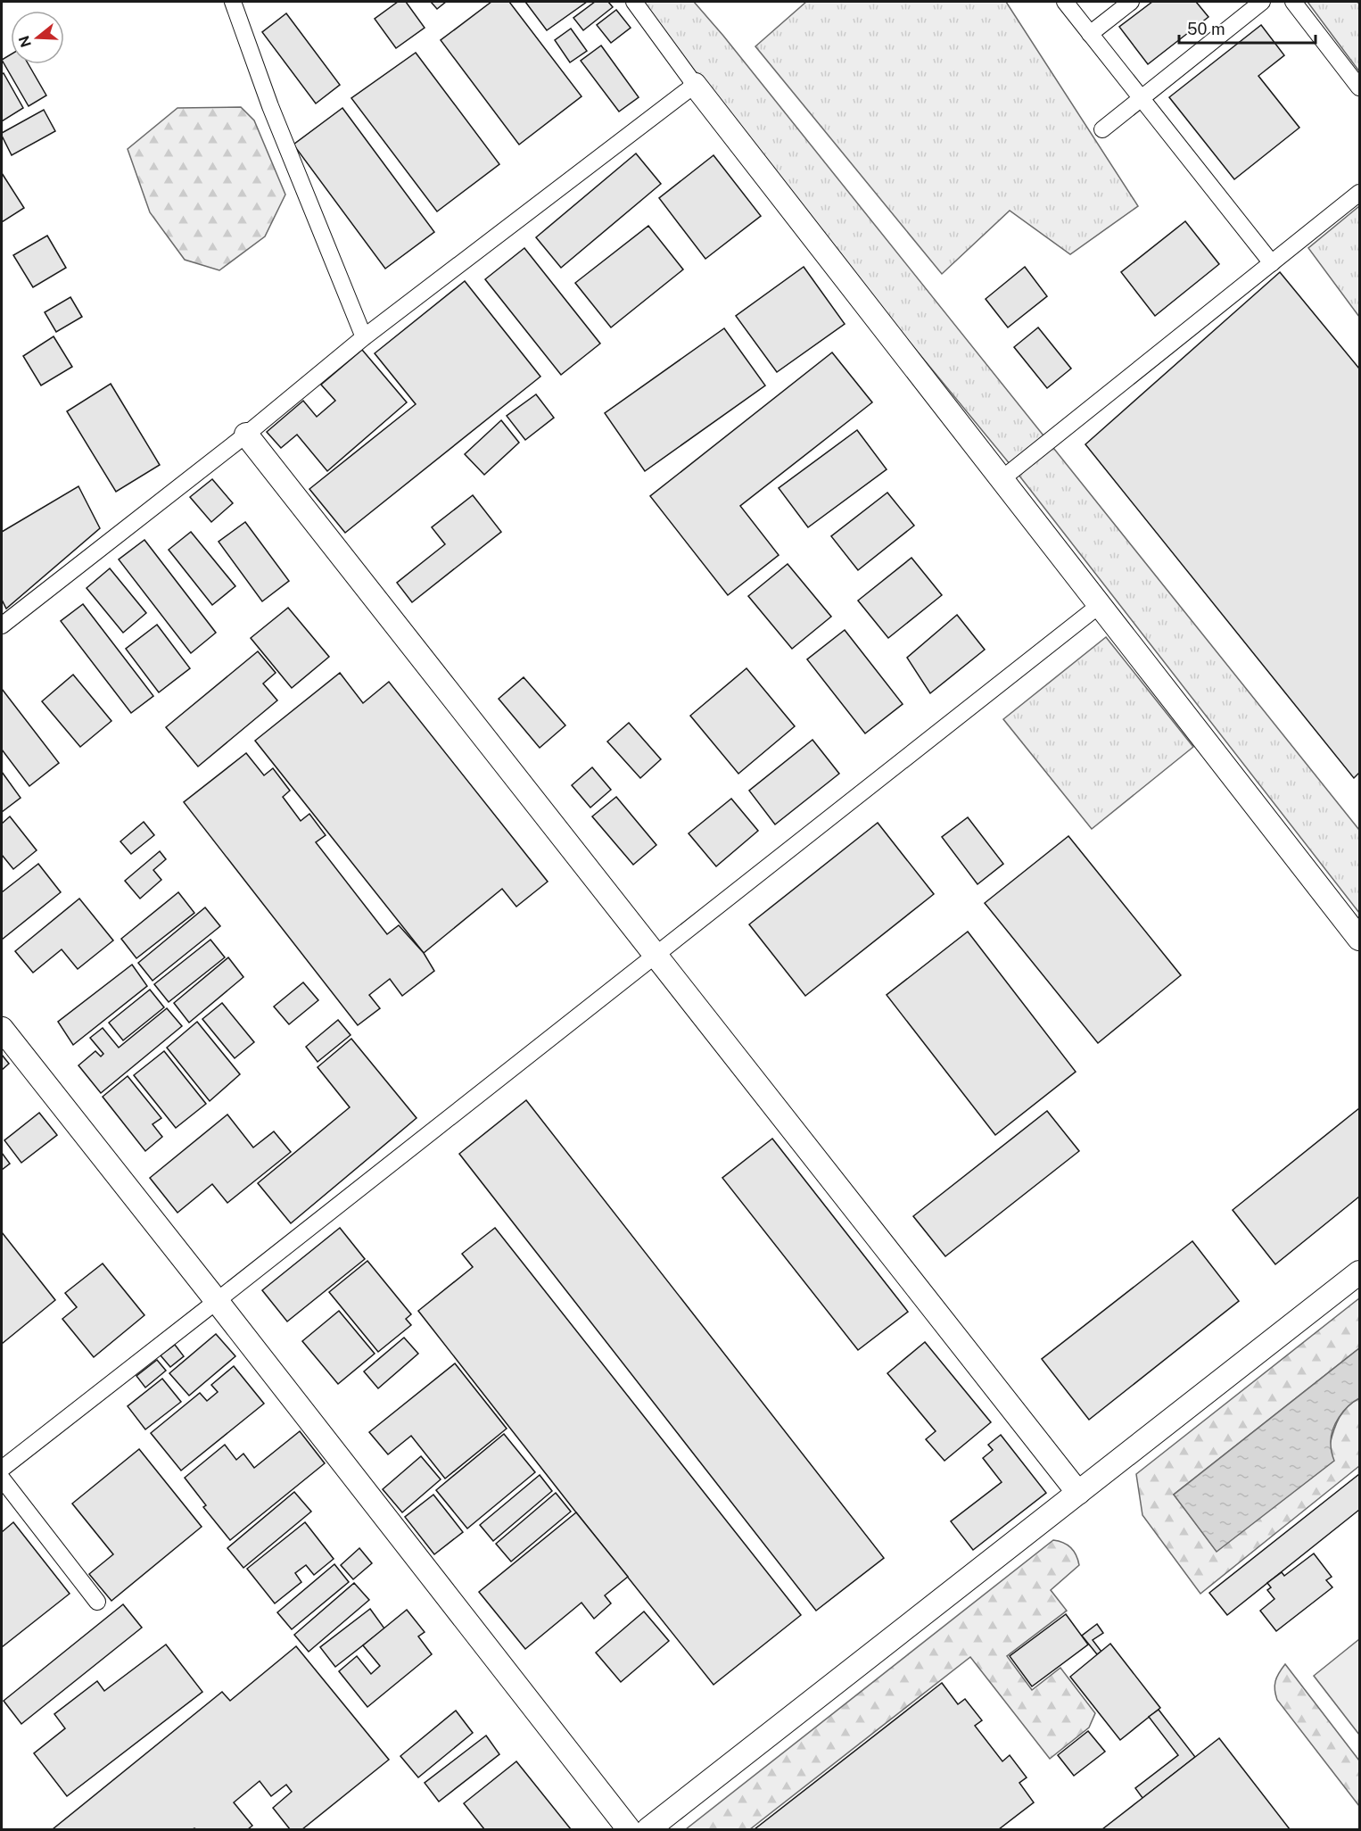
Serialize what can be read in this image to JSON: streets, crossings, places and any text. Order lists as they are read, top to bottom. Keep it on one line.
{"scale_bar":"50 m","north":"left"}
